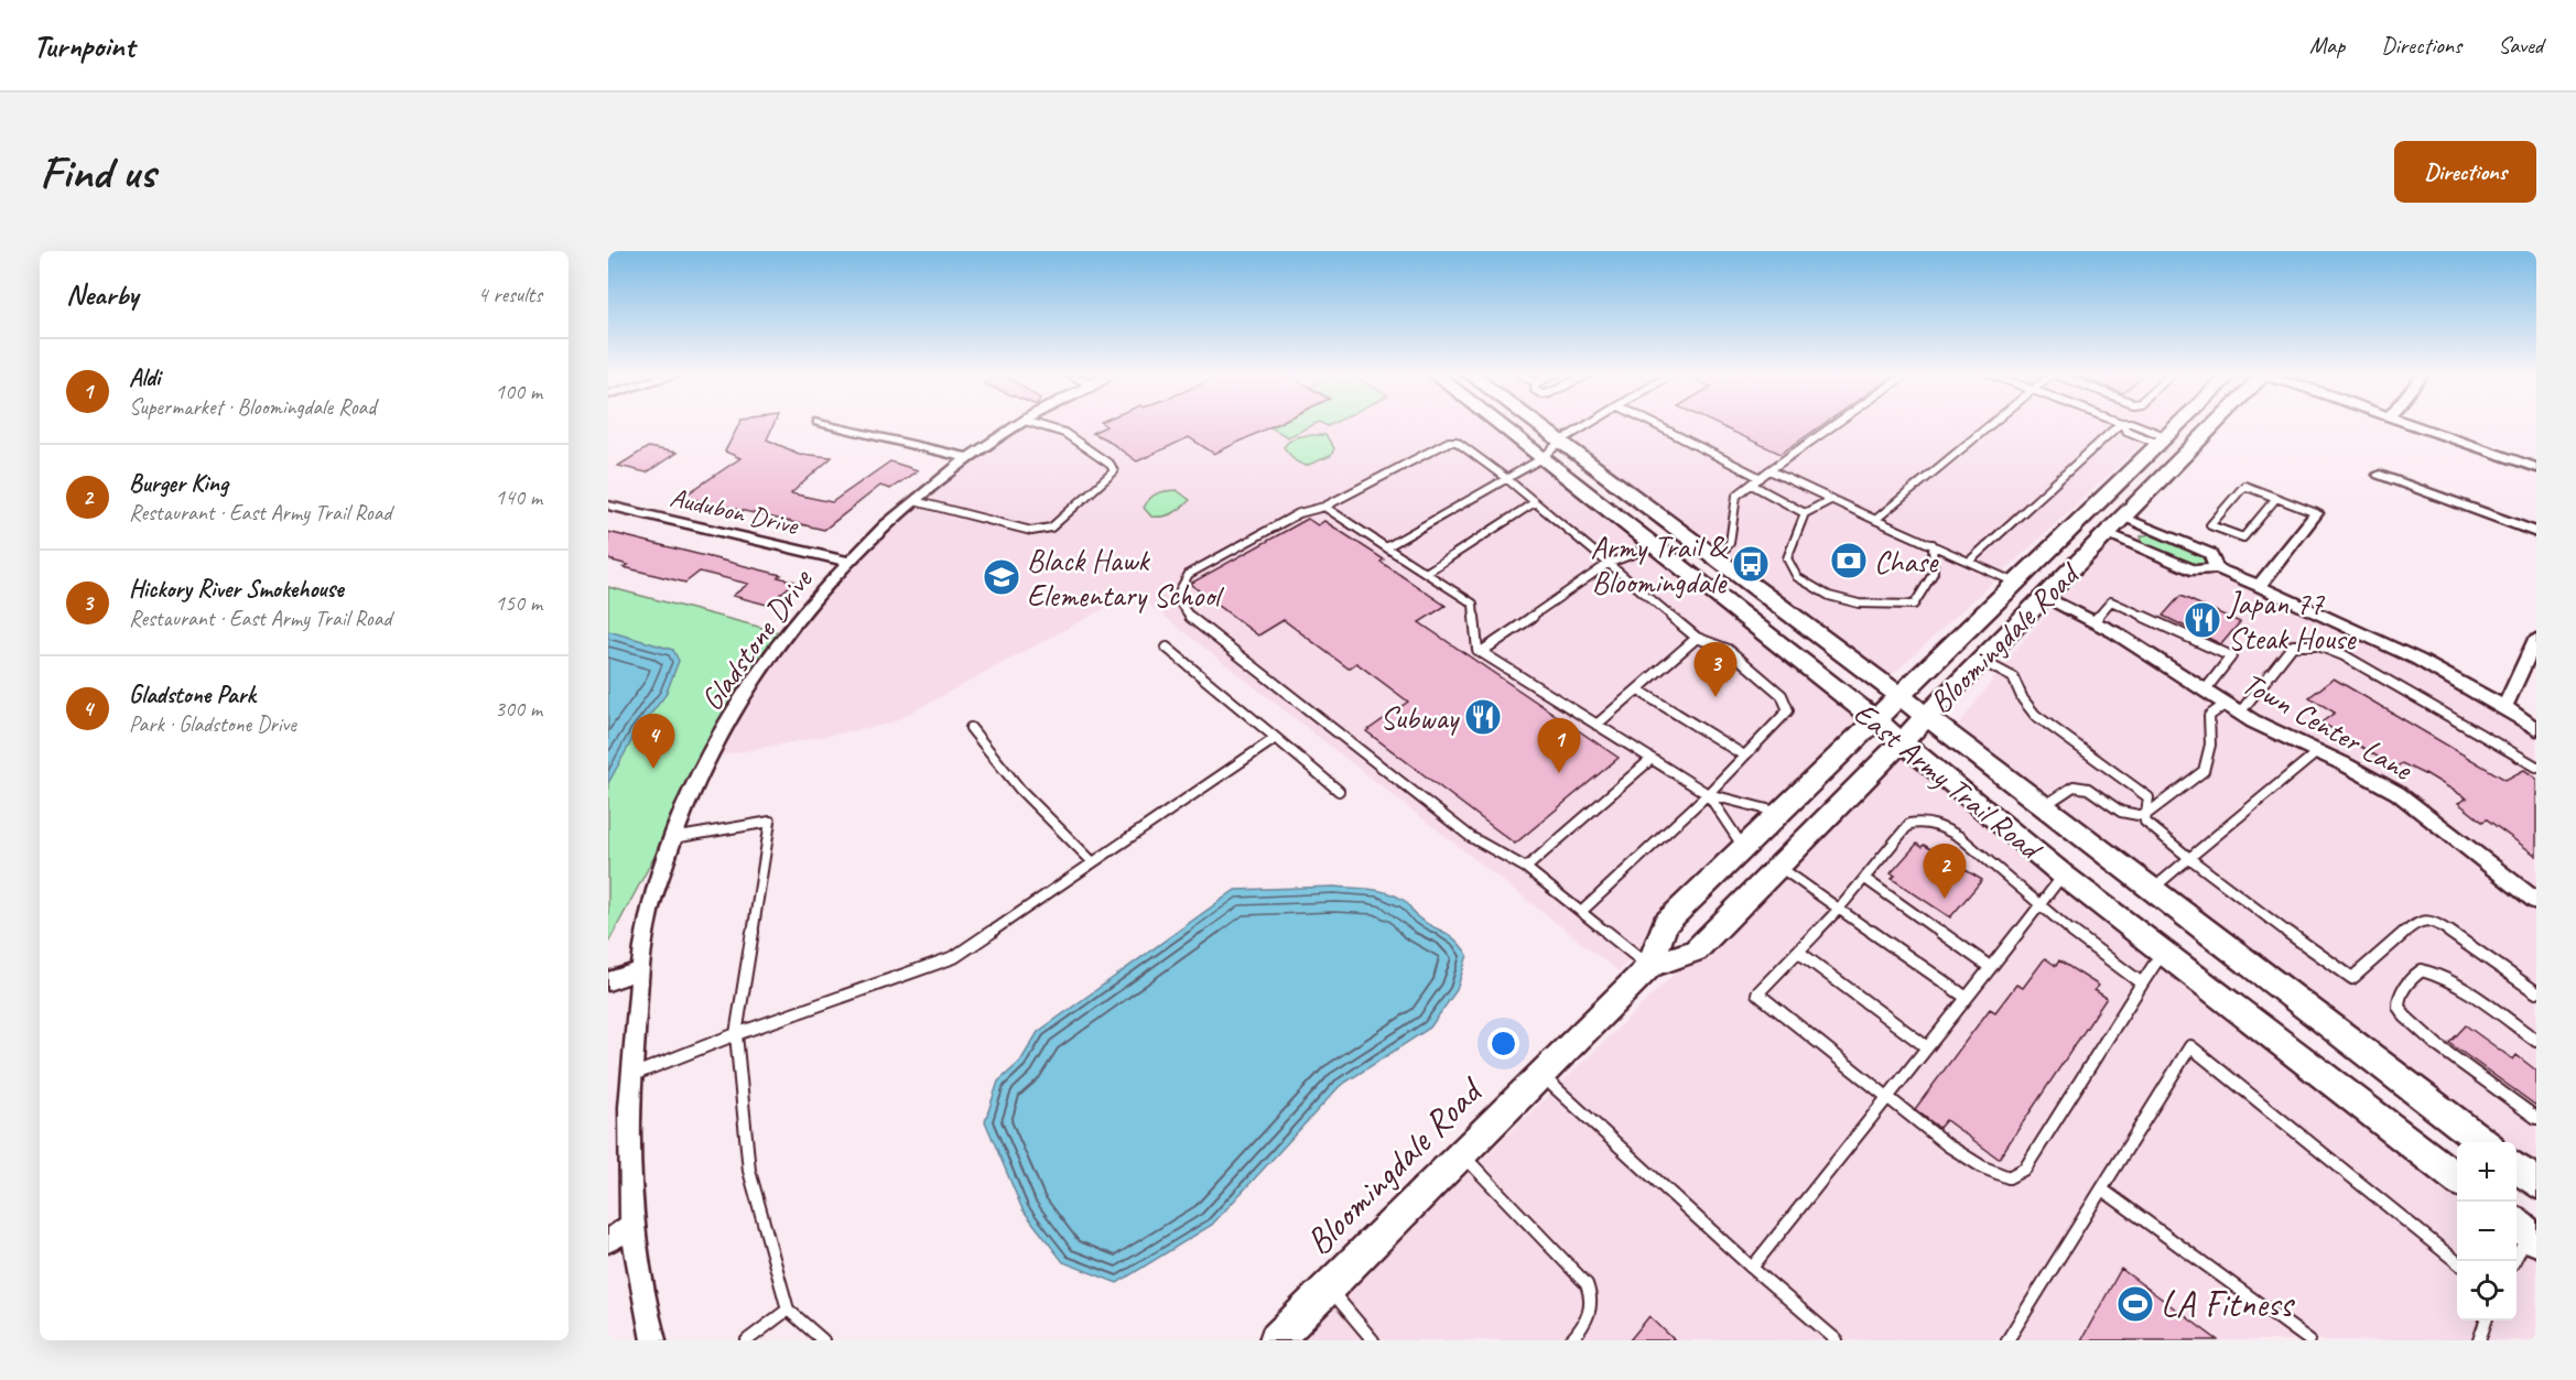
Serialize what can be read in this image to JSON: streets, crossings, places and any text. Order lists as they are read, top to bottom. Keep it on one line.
{"streets":{"main road":["Bloomingdale Road","East Army Trail Road"],"street":["Audubon Drive","Gladstone Drive","Town Center Lane"]},"crossings":[["Audubon Drive","Gladstone Drive"],["Bloomingdale Road","Town Center Lane"],["Bloomingdale Road","East Army Trail Road"]],"places":{"bank":["Chase"],"bus stop":["Army Trail & Bloomingdale"],"school or university":["Black Hawk Elementary School"],"restaurant":["Japan 77 Steak House","Subway"],"sports":["LA Fitness"]},"page":{"header":"Turnpoint","nav":["Map","Directions","Saved"],"buttons":"Directions","title":"Find us","heading":["Nearby","4 results"],"list":[{"mark":"1","name":"Aldi","note":"Supermarket · Bloomingdale Road","value":"100 m"},{"mark":"2","name":"Burger King","note":"Restaurant · East Army Trail Road","value":"140 m"},{"mark":"3","name":"Hickory River Smokehouse","note":"Restaurant · East Army Trail Road","value":"150 m"},{"mark":"4","name":"Gladstone Park","note":"Park · Gladstone Drive","value":"300 m"}],"pins":["3","4","1","2"],"map_buttons":["+","−"]}}
